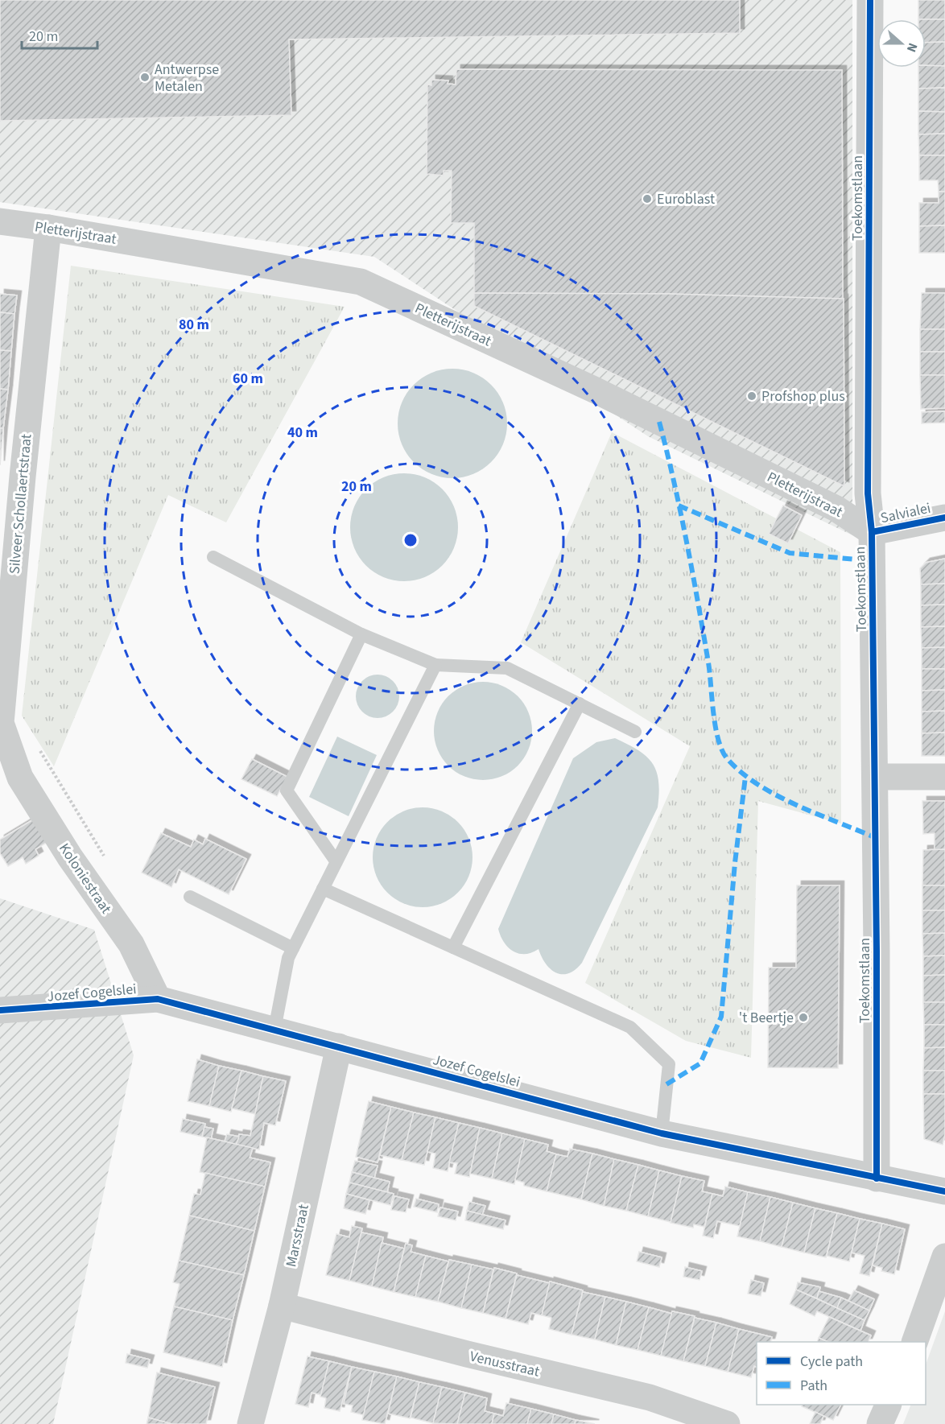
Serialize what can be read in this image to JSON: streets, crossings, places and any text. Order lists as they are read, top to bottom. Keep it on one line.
{"streets":{"street":["Toekomstlaan","Pletterijstraat","Silveer Schollaertstraat","Salvialei","Koloniestraat","Jozef Cogelslei","Marsstraat","Venusstraat"]},"crossings":[["Toekomstlaan","Pletterijstraat"],["Toekomstlaan","Salvialei"],["Toekomstlaan","Jozef Cogelslei"],["Pletterijstraat","Silveer Schollaertstraat"],["Pletterijstraat","Salvialei"],["Silveer Schollaertstraat","Koloniestraat"],["Koloniestraat","Jozef Cogelslei"],["Jozef Cogelslei","Marsstraat"],["Marsstraat","Venusstraat"]],"places":["Antwerpse Metalen","Euroblast","Profshop plus","'t Beertje"],"legend":["Cycle path","Path"],"scale_bar":"20 m","north":"right","rings":["80 m","60 m","40 m","20 m"]}
